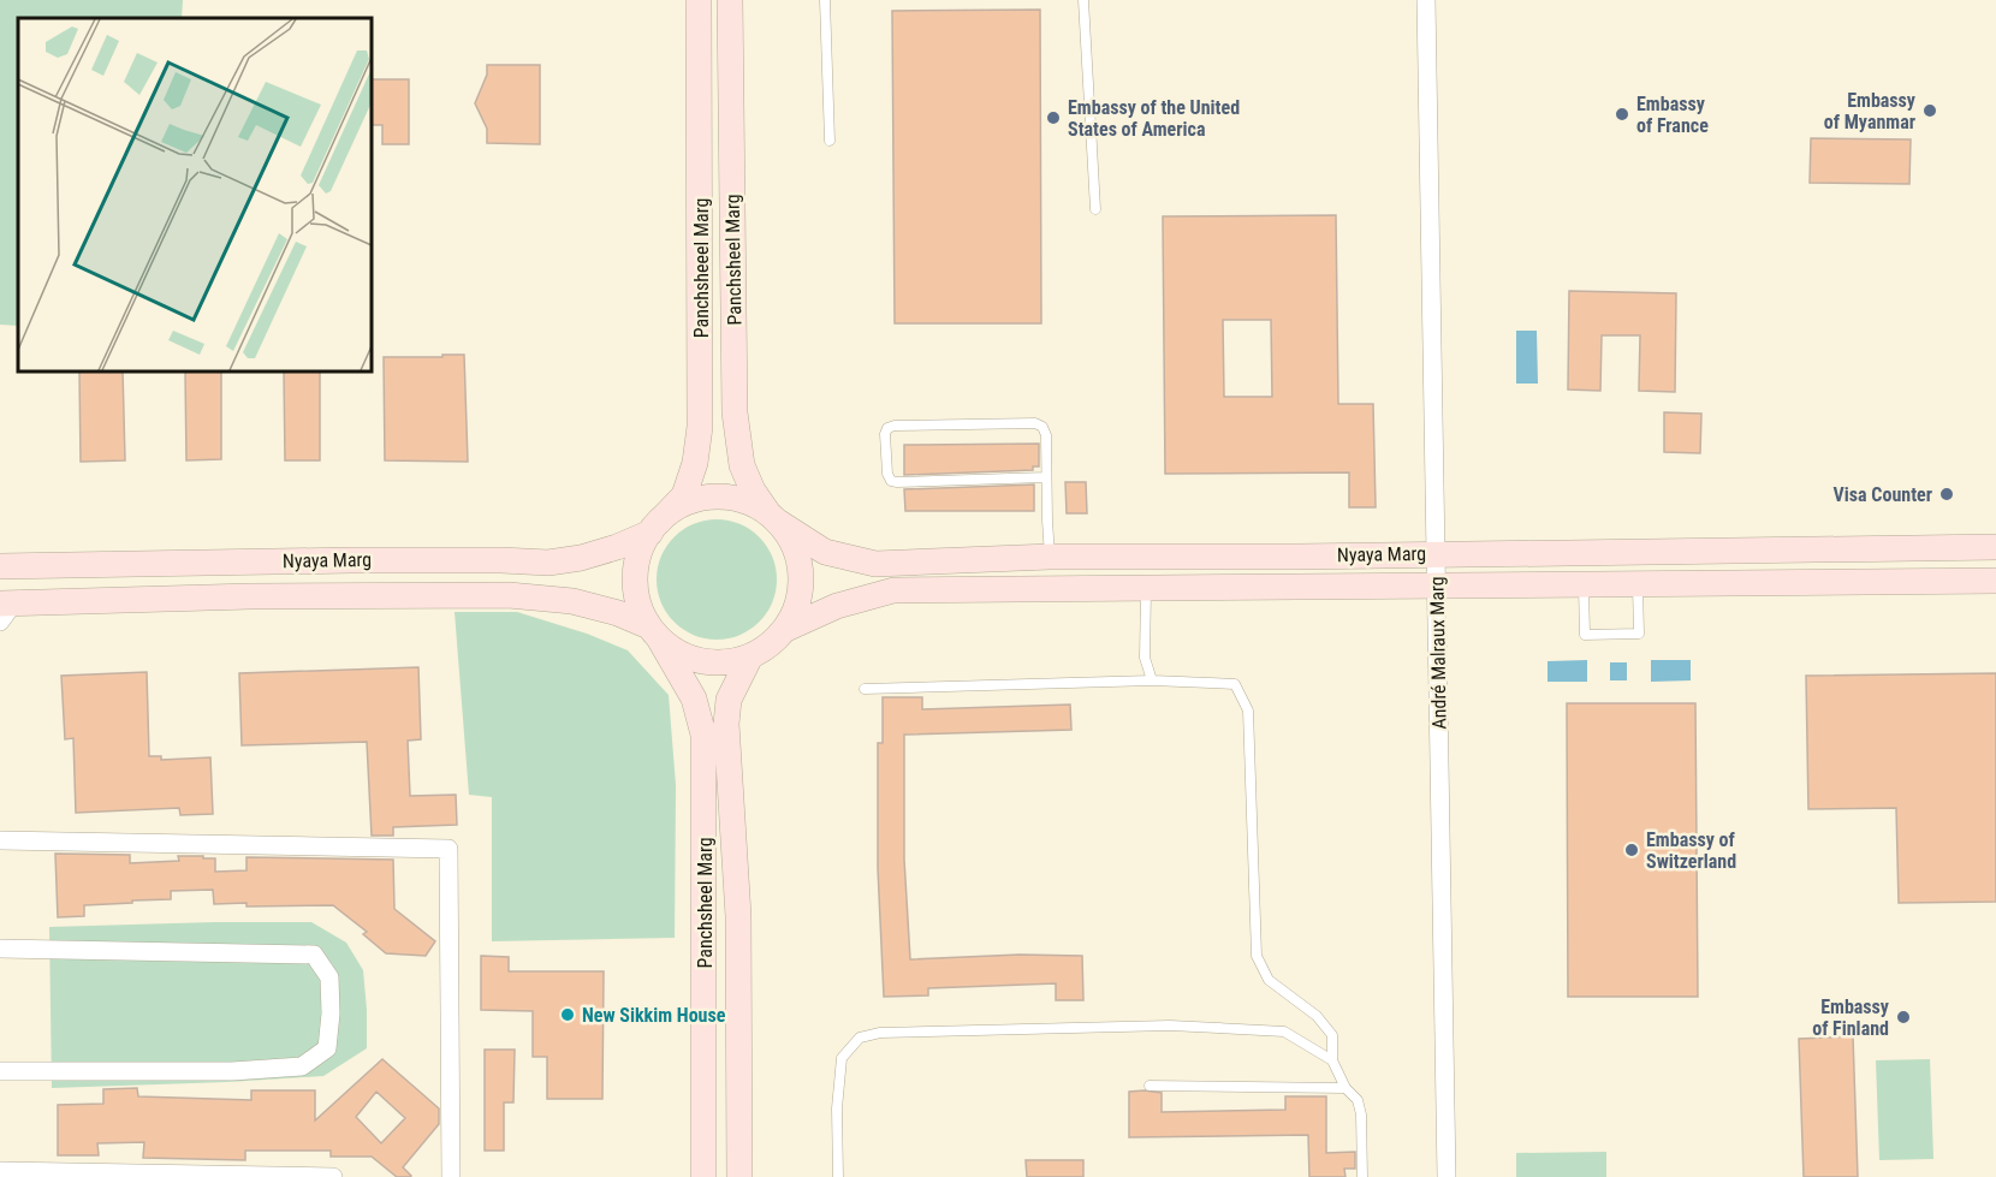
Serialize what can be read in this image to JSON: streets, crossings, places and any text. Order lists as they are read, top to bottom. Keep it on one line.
{"streets":{"street":["Panchsheel Marg","Panchsheeel Marg","Nyaya Marg","André Malraux Marg"]},"crossings":[["Panchsheel Marg","Panchsheeel Marg"],["Panchsheel Marg","Nyaya Marg"],["Panchsheeel Marg","Nyaya Marg"],["Nyaya Marg","André Malraux Marg"]],"places":["Embassy of Myanmar","Embassy of France","Embassy of the United States of America","Visa Counter","Embassy of Switzerland","New Sikkim House","Embassy of Finland"]}
